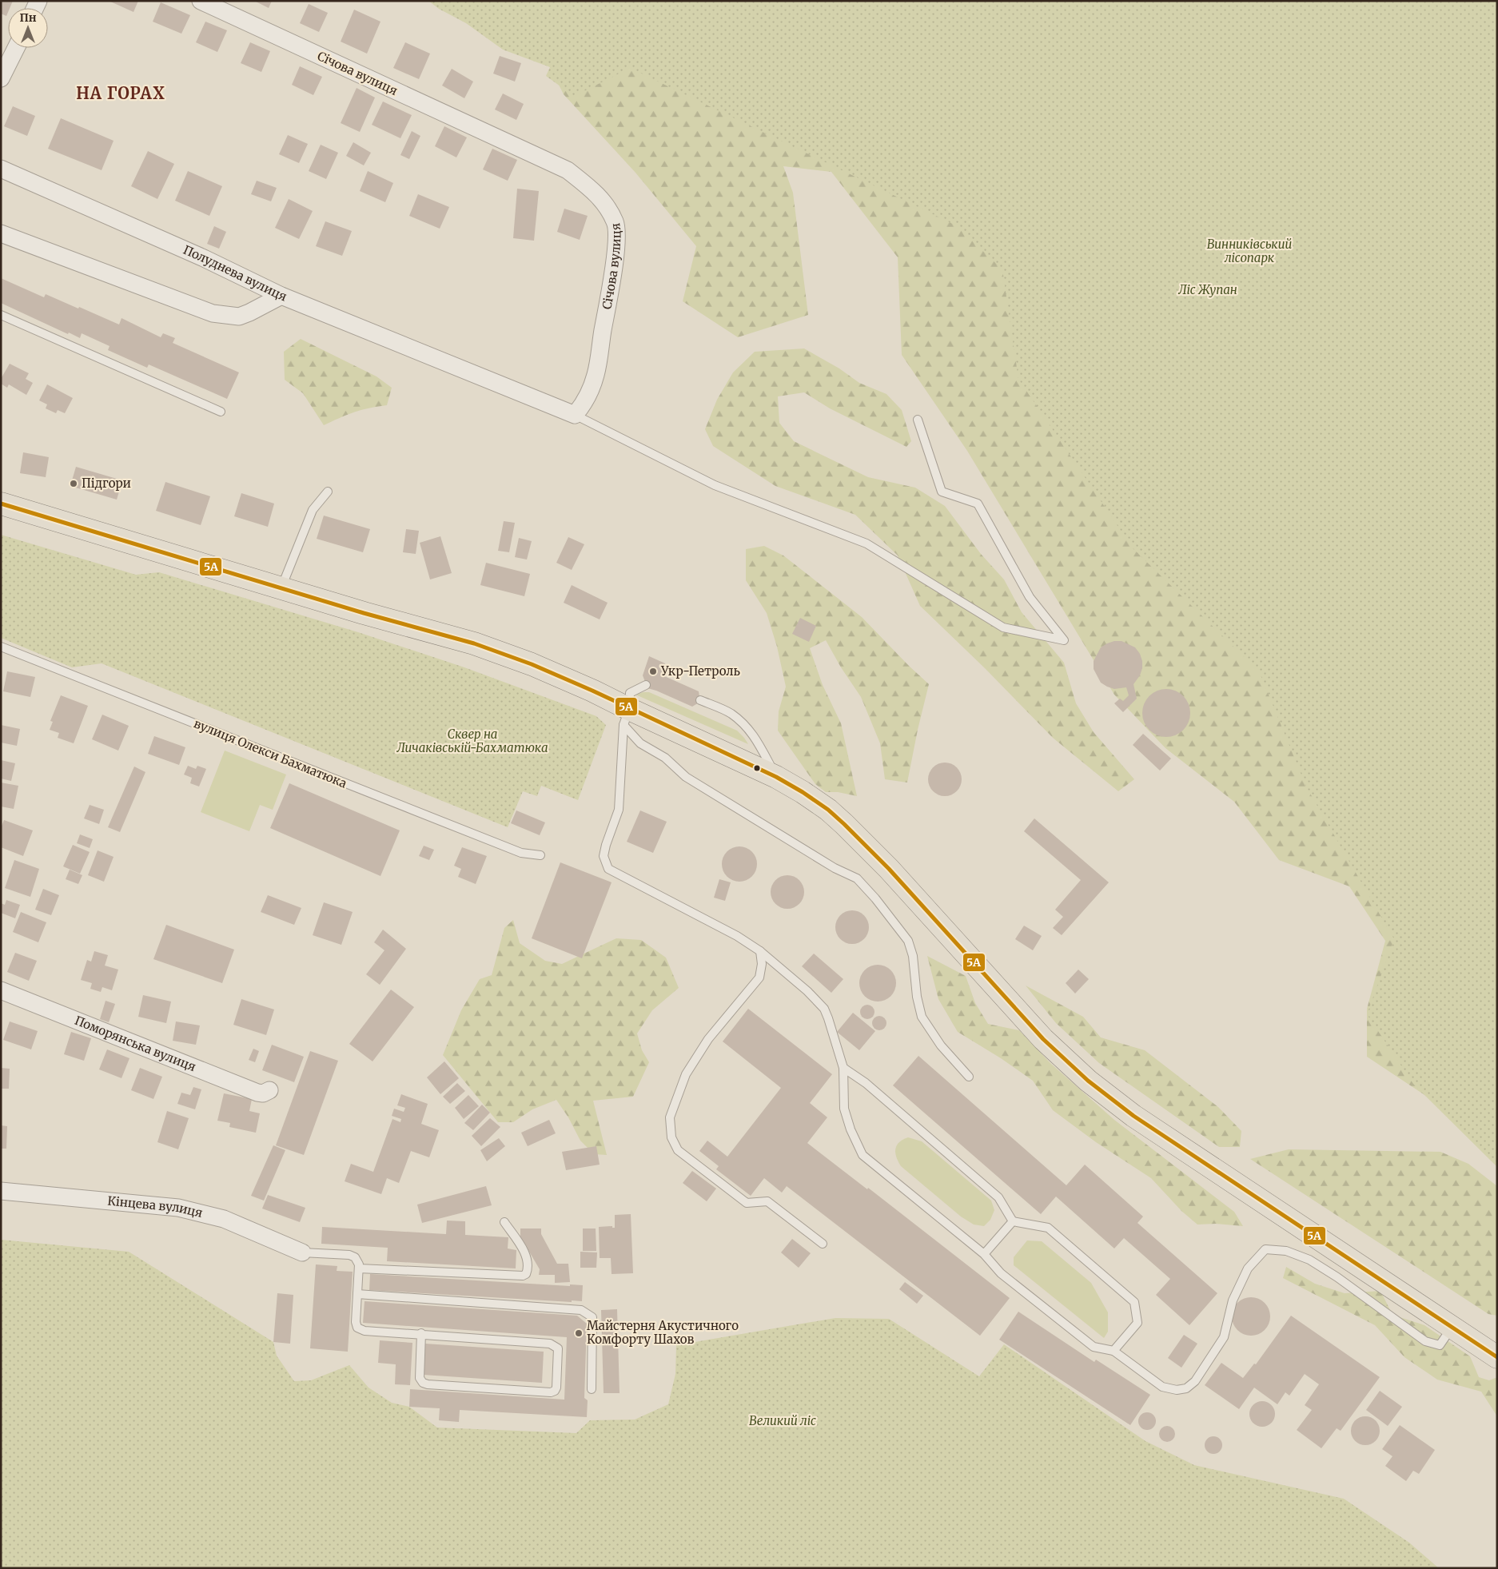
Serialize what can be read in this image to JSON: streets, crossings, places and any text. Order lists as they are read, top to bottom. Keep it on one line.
{"streets":{"street":["Січова вулиця","Полуднева вулиця","Поморянська вулиця","Кінцева вулиця"],"lane":["вулиця Олекси Бахматюка"]},"districts":["НА ГОРАХ"],"parks":["Винниківський лісопарк","Ліс Жупан","Сквер на Личаківській-Бахматюка","Великий ліс"],"places":["Підгори","Укр-Петроль","Майстерня Акустичного Комфорту Шахов"],"lines":["transit line 5А"],"north":"top"}
